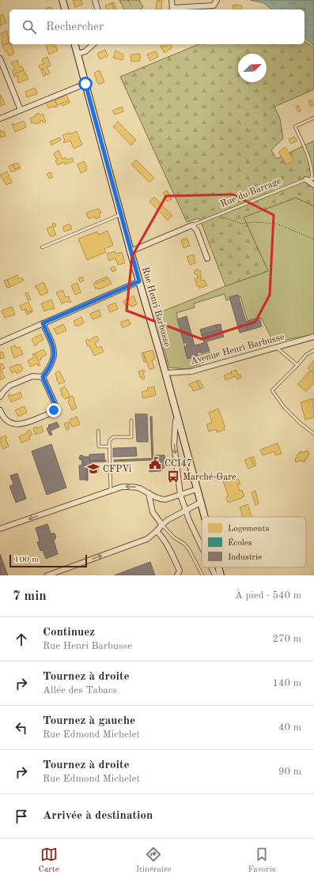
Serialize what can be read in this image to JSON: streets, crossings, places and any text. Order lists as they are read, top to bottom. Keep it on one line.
{"streets":{"main road":["Rue Henri Barbusse"],"street":["Rue du Barrage","Avenue Henri Barbusse"]},"crossings":[["Rue du Barrage","Rue Henri Barbusse"],["Rue Henri Barbusse","Avenue Henri Barbusse"]],"places":{"public building":["CCI47"],"school or university":["CFPVi"],"bus stop":["Marché-Gare"]},"legend":["Logements","Écoles","Industrie"],"scale_bar":"100 m","north":"top right","page":{"search":"Rechercher","scale":"100 m","heading":["7 min","À pied · 540 m"],"list":[["Continuez","Rue Henri Barbusse","270 m"],["Tournez à droite","Allée des Tabacs","140 m"],["Tournez à gauche","Rue Edmond Michelet","40 m"],["Tournez à droite","Rue Edmond Michelet","90 m"],"Arrivée à destination"],"nav":["Carte","Itinéraire","Favoris"]}}
